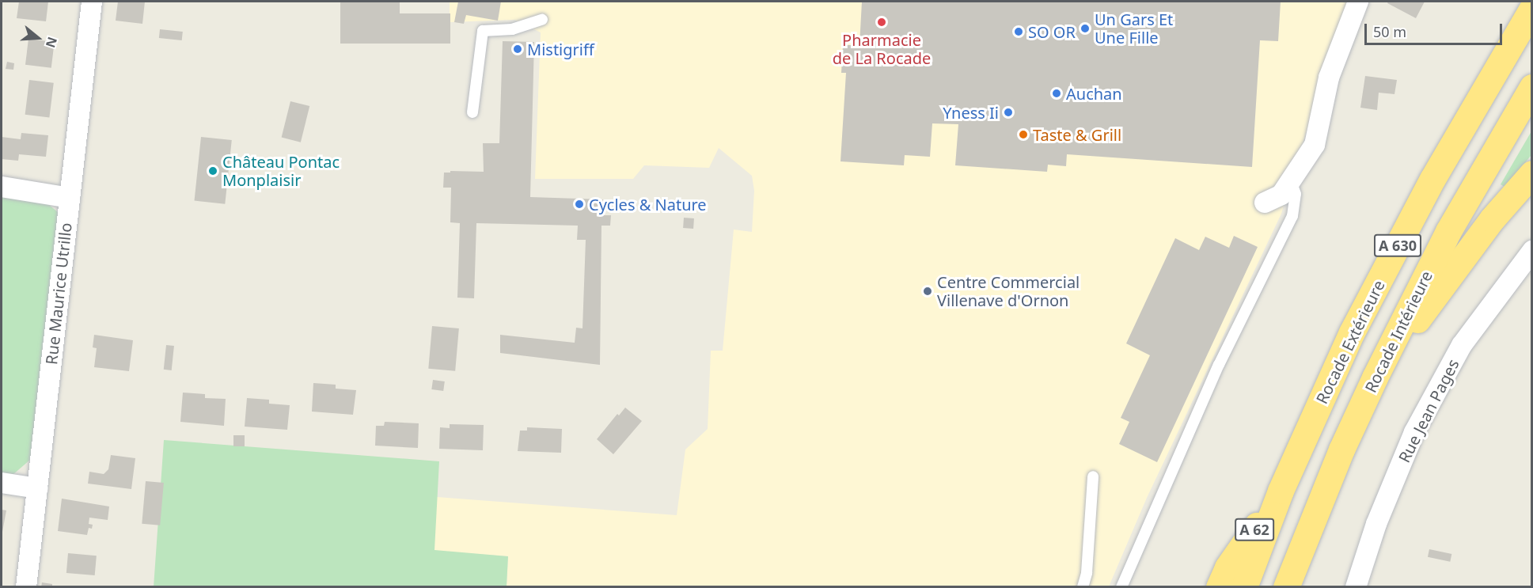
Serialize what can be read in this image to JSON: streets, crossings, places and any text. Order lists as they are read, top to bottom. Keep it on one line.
{"streets":{"highway":["A 630","Rocade Intérieure","Rocade Extérieure","A 62"],"street":["Rue Maurice Utrillo","Rue Jean Pages"]},"crossings":[["Rocade Extérieure","A 62"]],"places":["Pharmacie de La Rocade","Un Gars Et Une Fille","SO OR","Mistigriff","Auchan","Yness Ii","Taste & Grill","Château Pontac Monplaisir","Cycles & Nature","Centre Commercial Villenave d'Ornon"],"scale_bar":"50 m","north":"right"}
